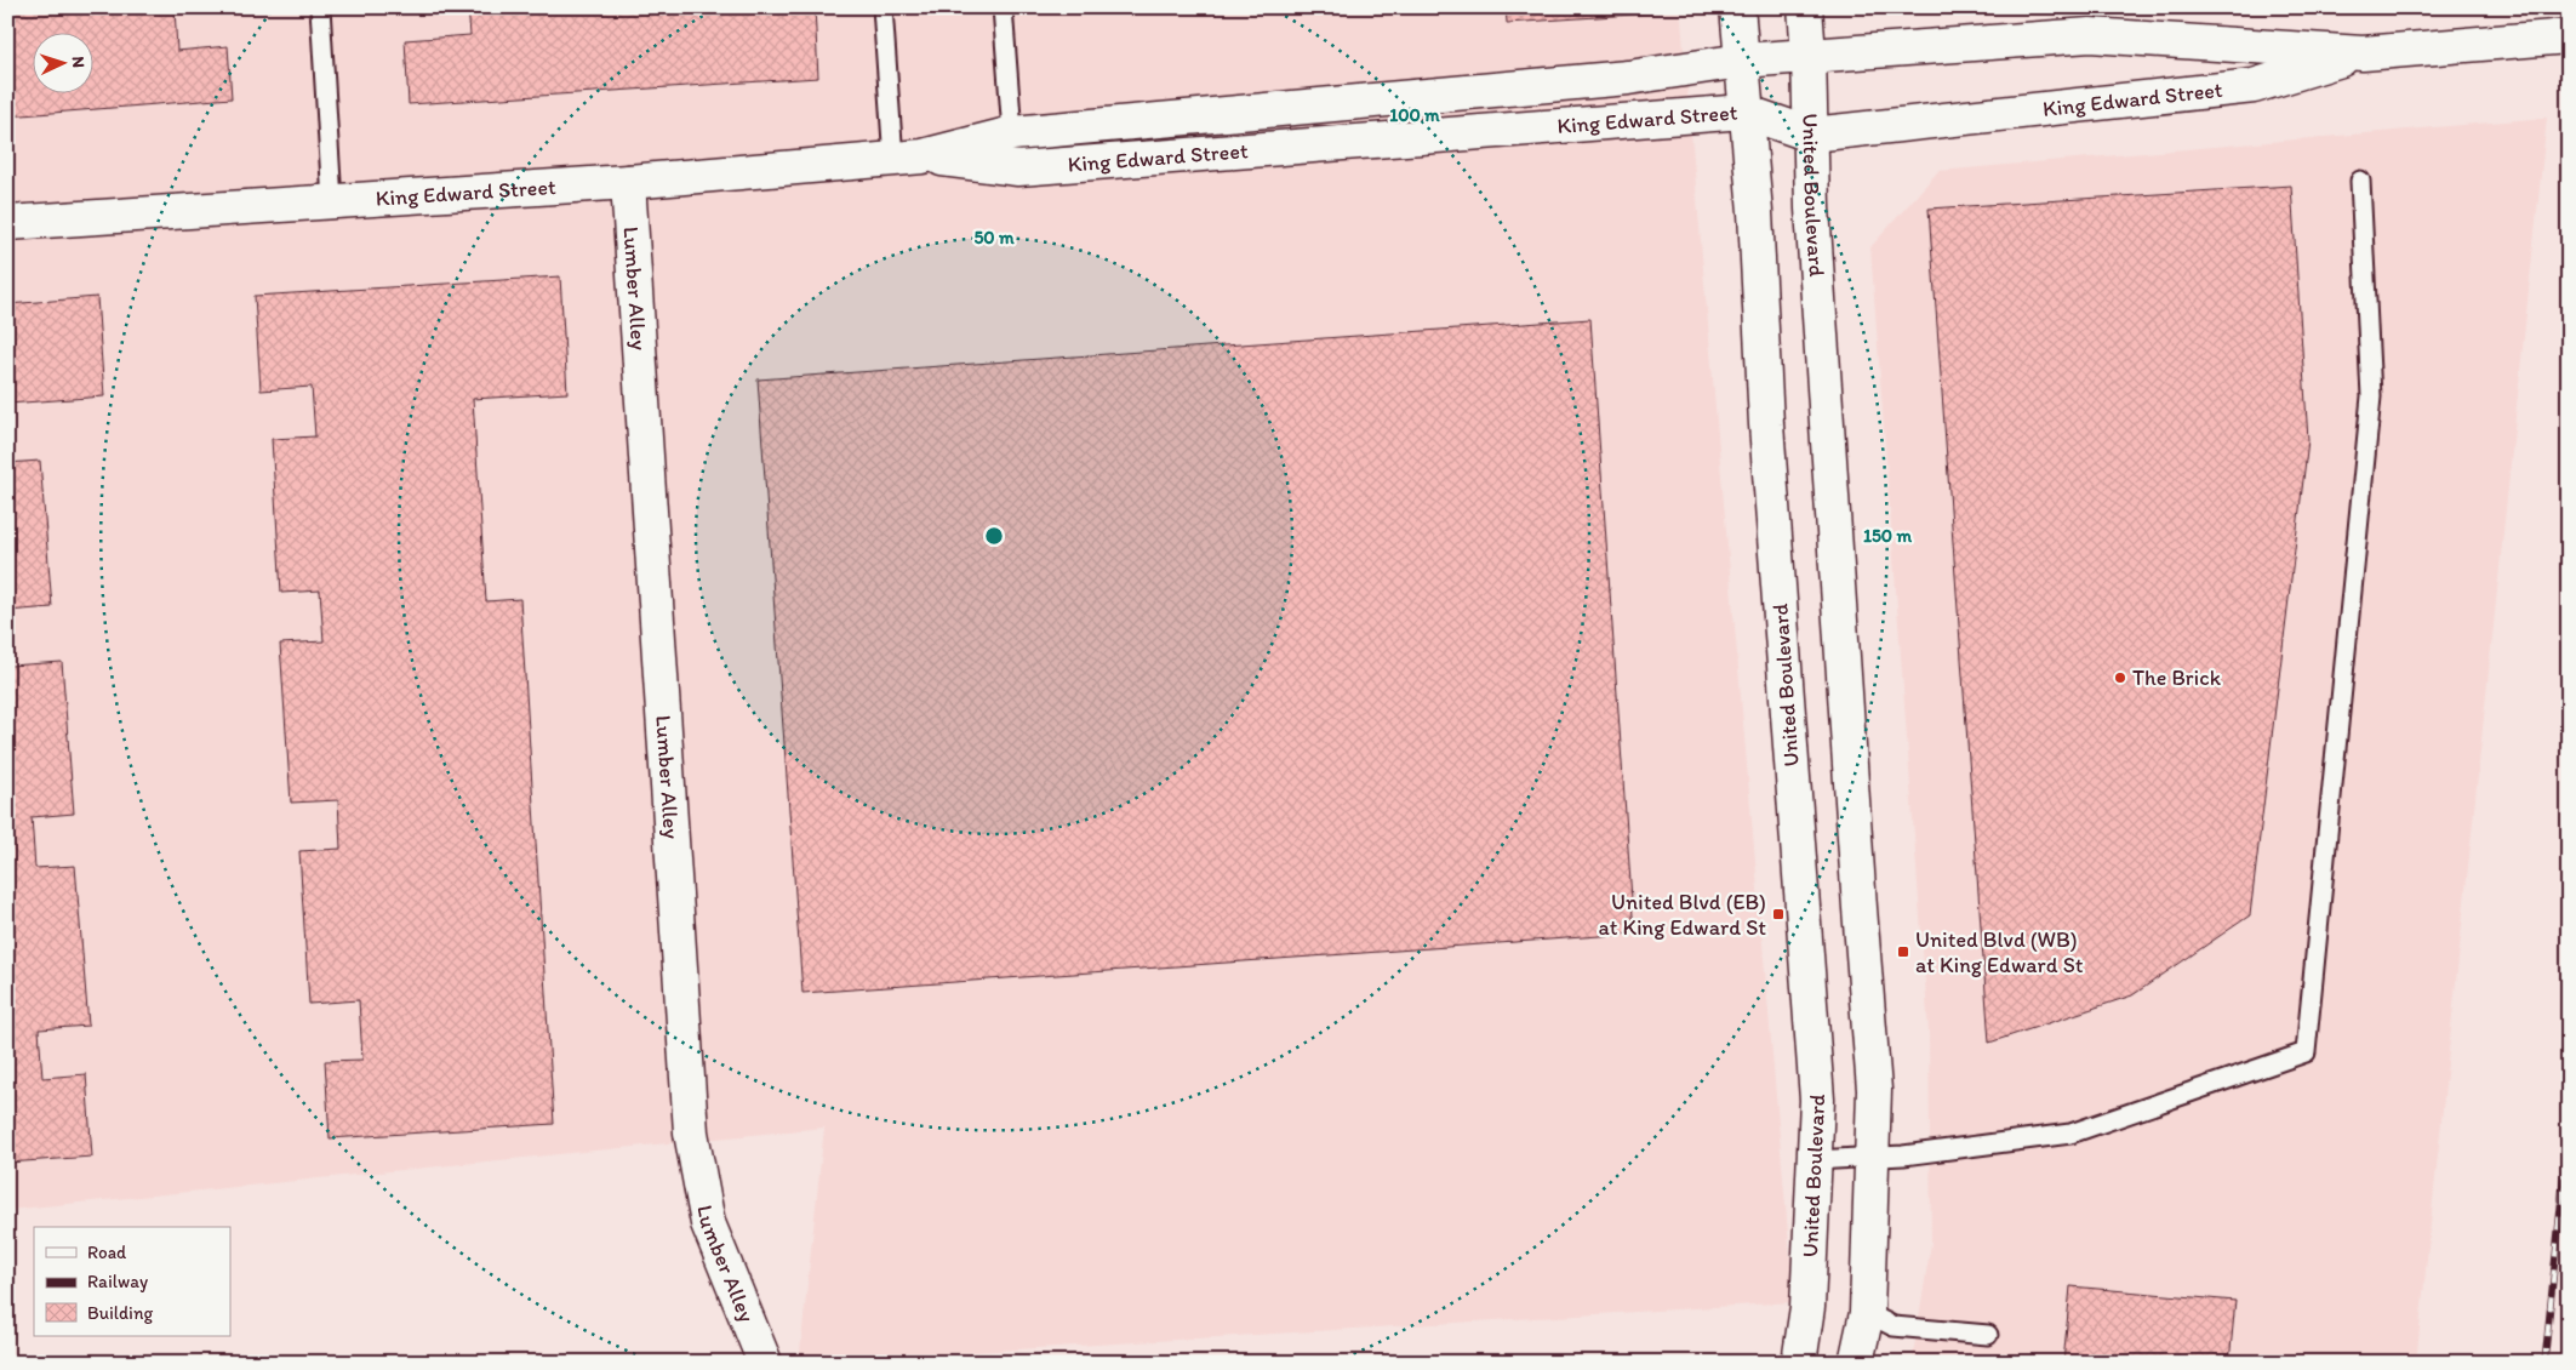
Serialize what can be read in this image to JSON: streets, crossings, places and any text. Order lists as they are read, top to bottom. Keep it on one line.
{"streets":{"main road":["King Edward Street","United Boulevard","Lumber Alley"]},"crossings":[["King Edward Street","United Boulevard"],["King Edward Street","Lumber Alley"]],"places":{"other":["The Brick"],"transit":["United Blvd (EB) at King Edward St","United Blvd (WB) at King Edward St"]},"legend":["Road","Railway","Building"],"north":"right","rings":["100 m","50 m","150 m"]}
